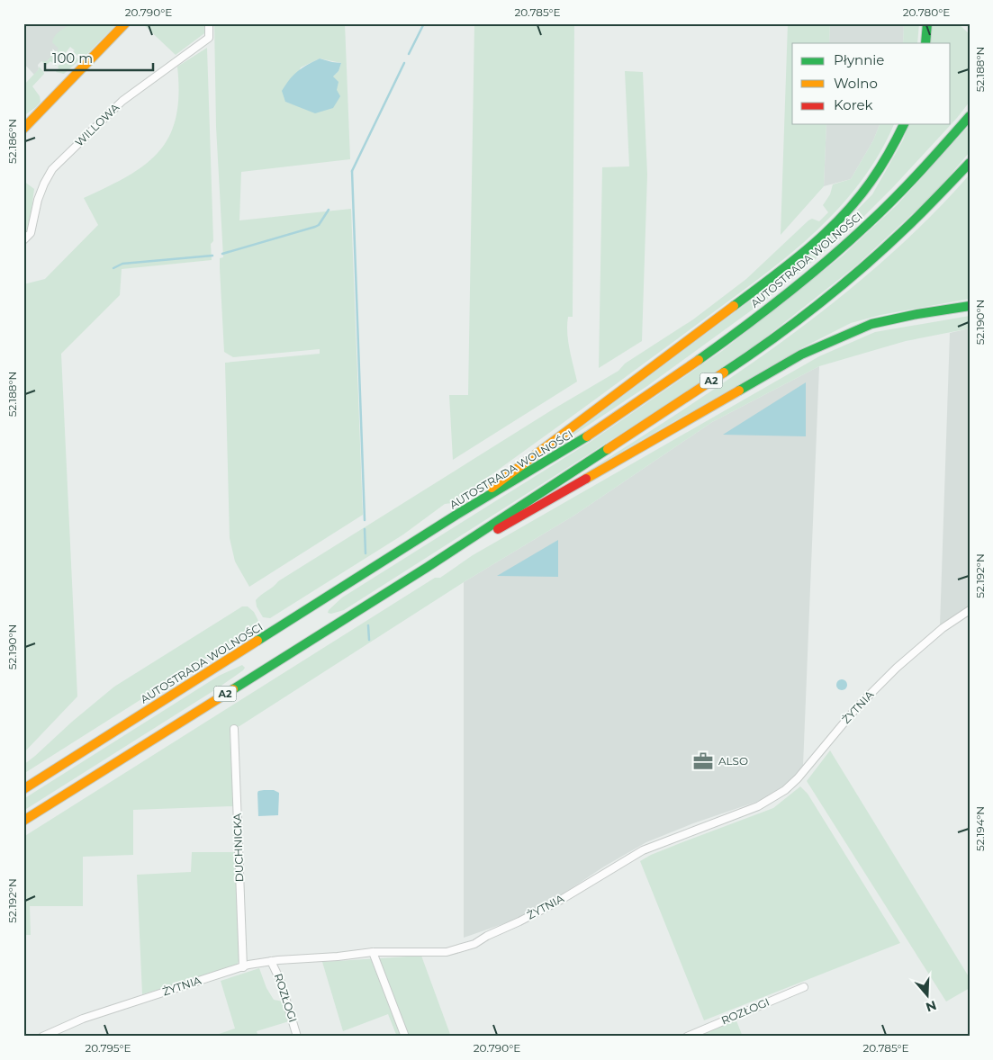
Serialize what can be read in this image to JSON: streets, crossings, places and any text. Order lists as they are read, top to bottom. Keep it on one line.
{"streets":{"main road":["AUTOSTRADA WOLNOŚCI","A2"],"street":["WILLOWA","ŻYTNIA","DUCHNICKA","ROZŁOGI"]},"crossings":[["ŻYTNIA","DUCHNICKA"],["ŻYTNIA","ROZŁOGI"]],"places":{"office":["ALSO"]},"legend":["Płynnie","Wolno","Korek"],"scale_bar":"100 m","north":"bottom","coordinates":["20.790°E","20.785°E","20.780°E","52.188°N","52.186°N","52.190°N","52.192°N","52.194°N","20.795°E"]}
